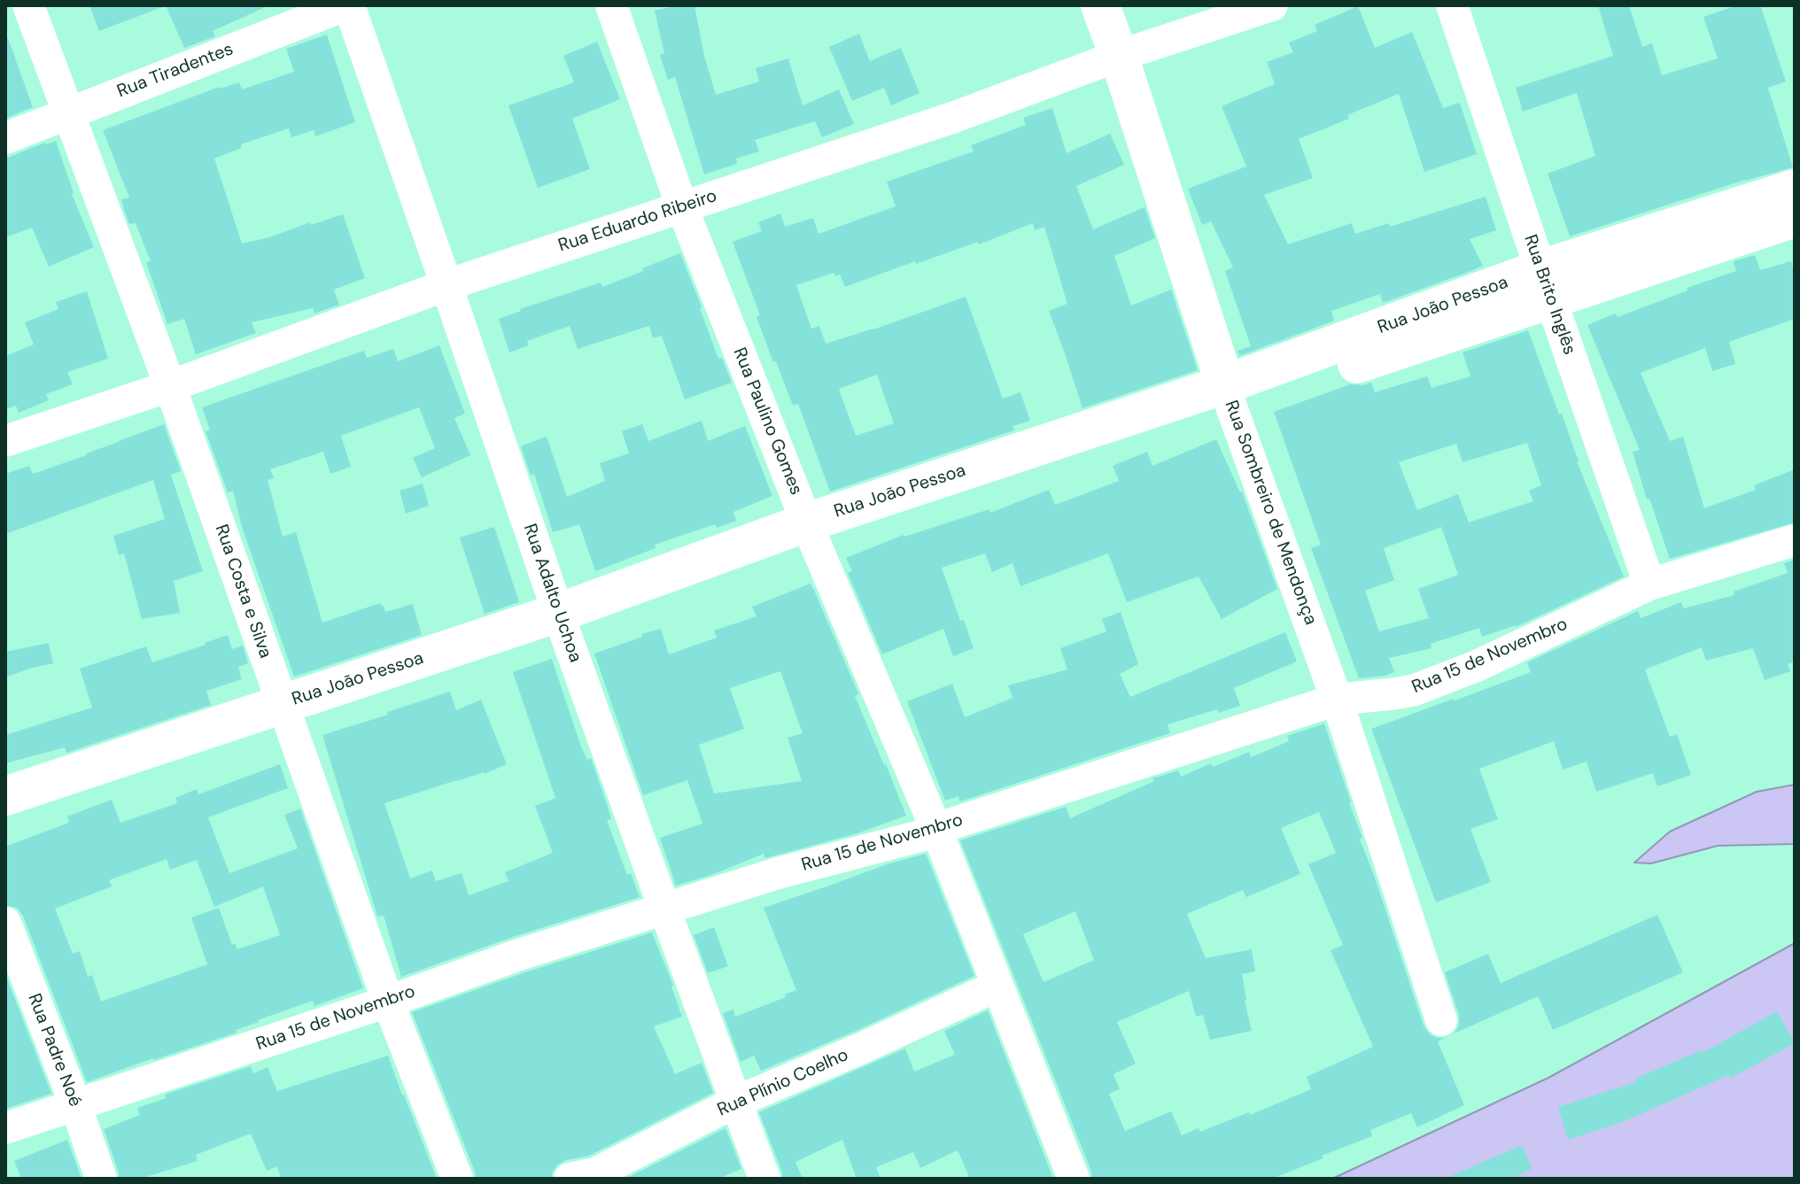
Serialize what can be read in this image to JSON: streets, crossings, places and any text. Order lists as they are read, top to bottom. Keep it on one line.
{"streets":{"street":["Rua Tiradentes","Rua Eduardo Ribeiro","Rua Brito Inglês","Rua João Pessoa","Rua Paulino Gomes","Rua Sombreiro de Mendonça","Rua Costa e Silva","Rua Adalto Uchoa","Rua 15 de Novembro","Rua Padre Noé","Rua Plínio Coelho"]},"crossings":[["Rua Tiradentes","Rua Costa e Silva"],["Rua Tiradentes","Rua Adalto Uchoa"],["Rua Eduardo Ribeiro","Rua Paulino Gomes"],["Rua Eduardo Ribeiro","Rua Sombreiro de Mendonça"],["Rua Eduardo Ribeiro","Rua Costa e Silva"],["Rua Eduardo Ribeiro","Rua Adalto Uchoa"],["Rua Brito Inglês","Rua João Pessoa"],["Rua Brito Inglês","Rua 15 de Novembro"],["Rua João Pessoa","Rua Paulino Gomes"],["Rua João Pessoa","Rua Sombreiro de Mendonça"],["Rua João Pessoa","Rua Costa e Silva"],["Rua João Pessoa","Rua Adalto Uchoa"],["Rua Paulino Gomes","Rua 15 de Novembro"],["Rua Paulino Gomes","Rua Plínio Coelho"],["Rua Sombreiro de Mendonça","Rua 15 de Novembro"],["Rua Costa e Silva","Rua 15 de Novembro"],["Rua Adalto Uchoa","Rua 15 de Novembro"],["Rua Adalto Uchoa","Rua Plínio Coelho"],["Rua 15 de Novembro","Rua Padre Noé"]]}
